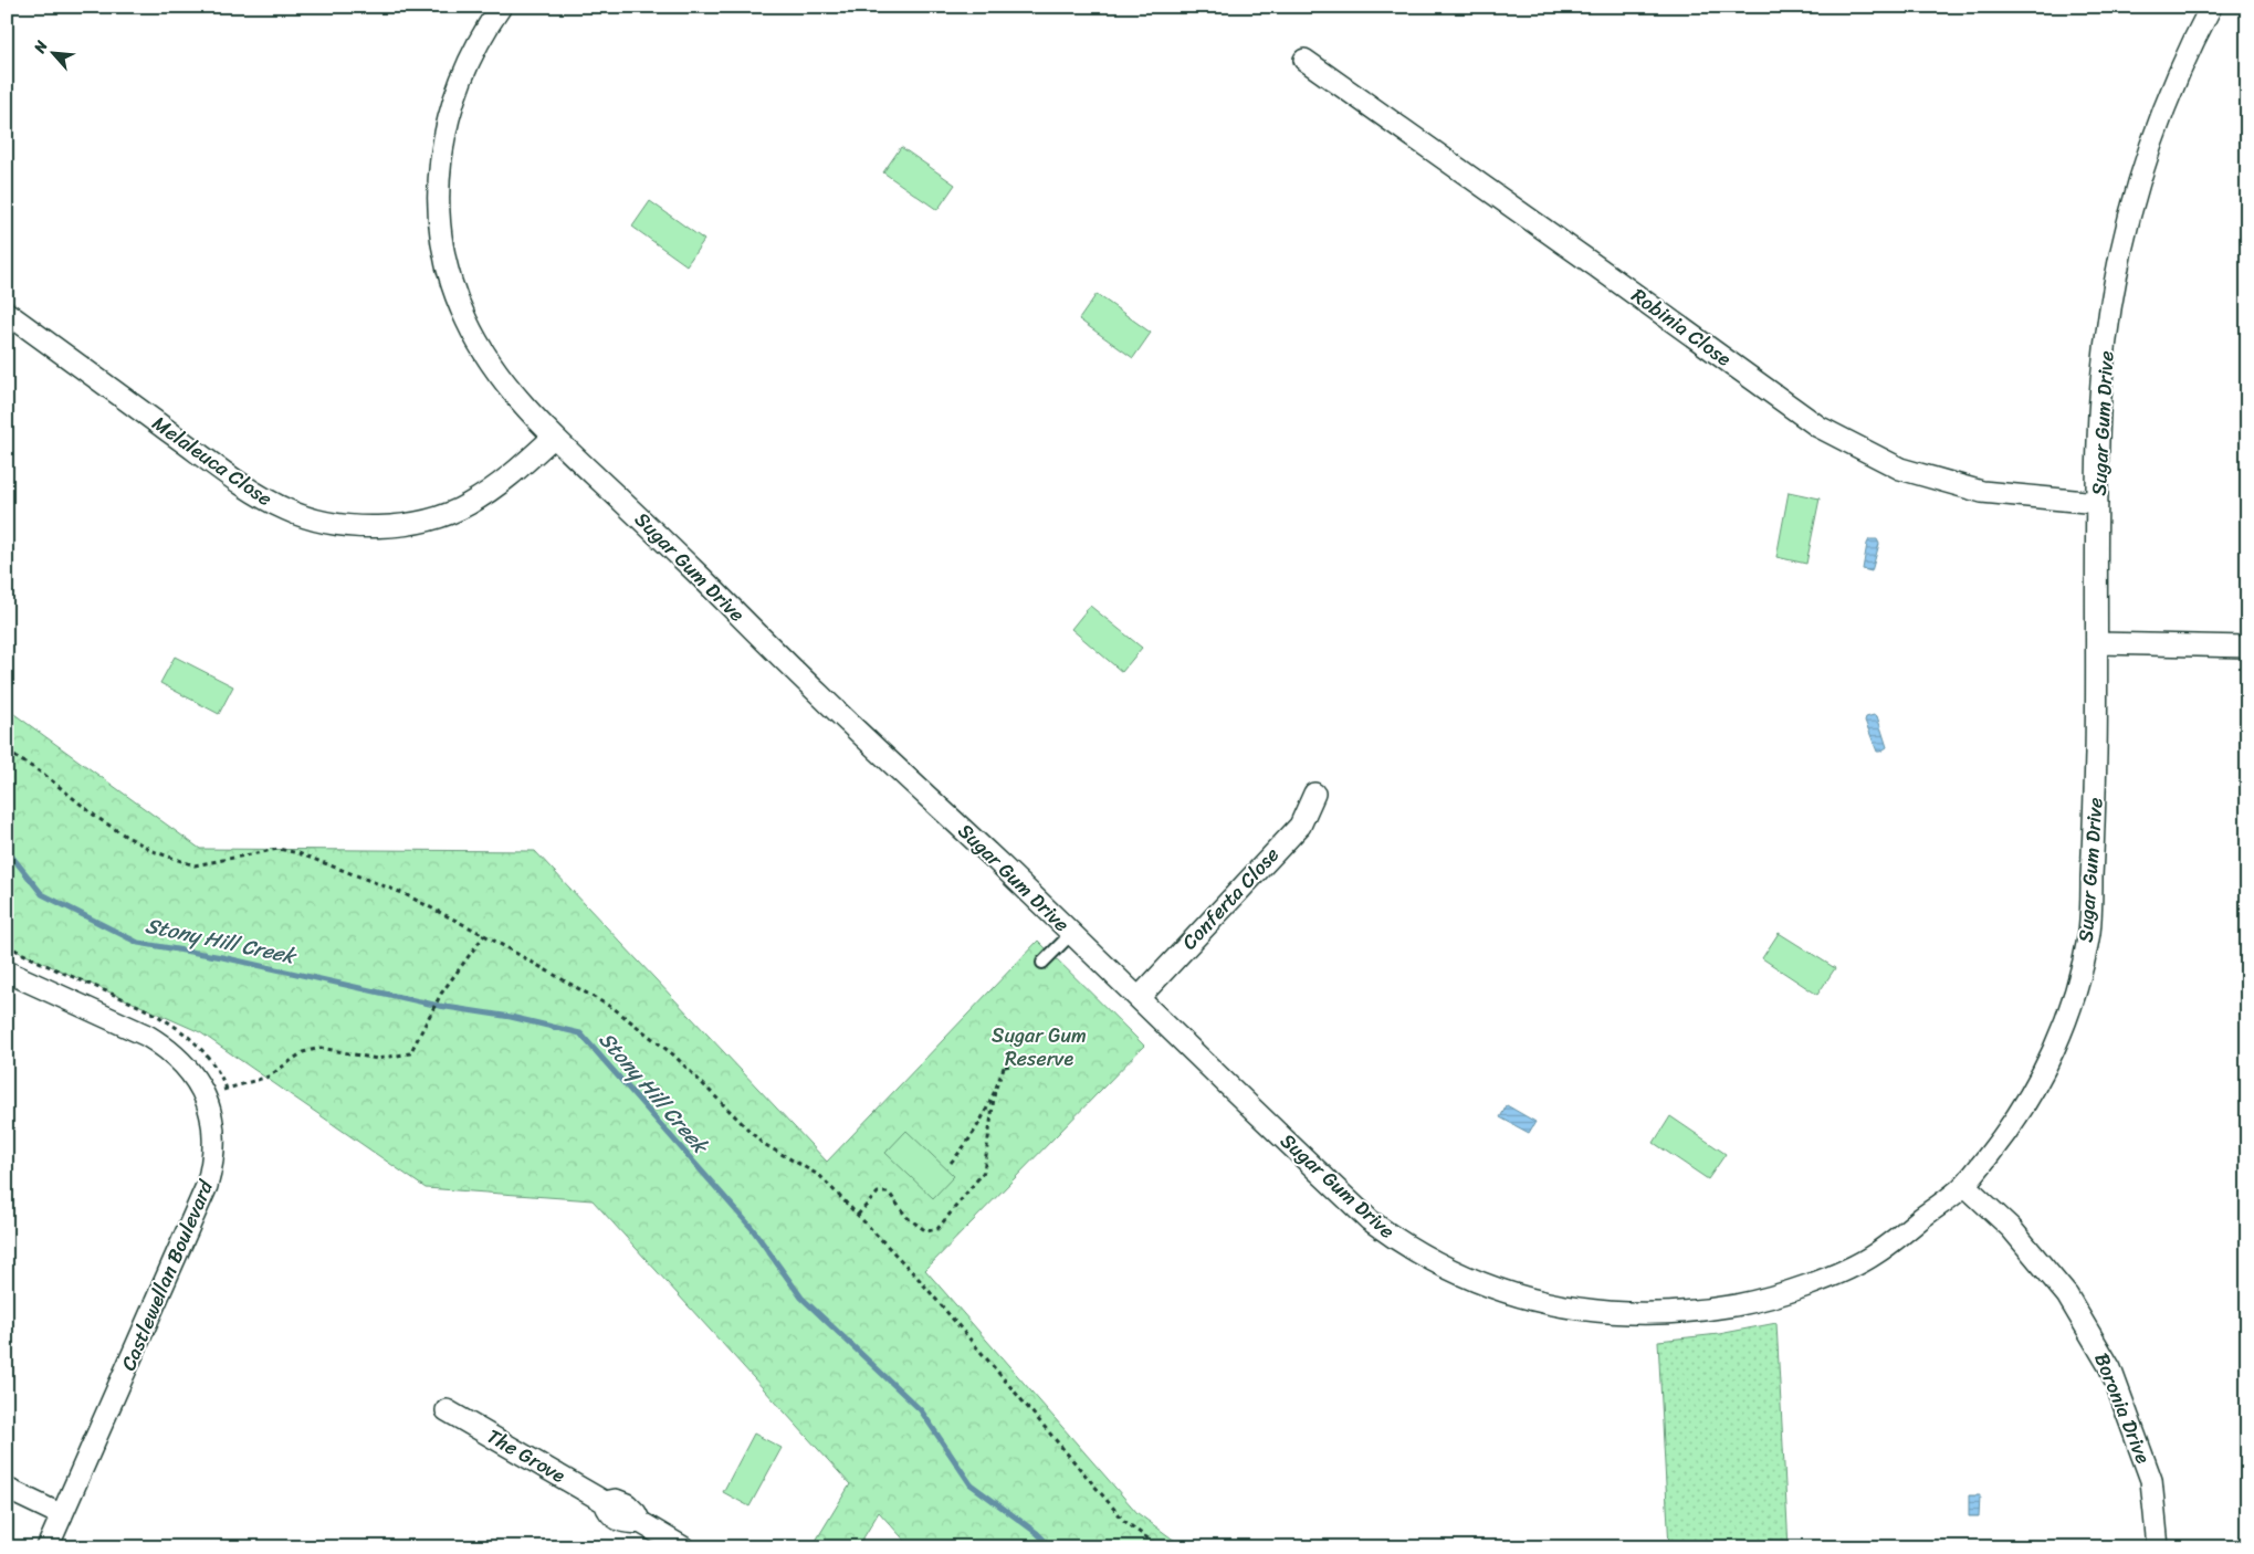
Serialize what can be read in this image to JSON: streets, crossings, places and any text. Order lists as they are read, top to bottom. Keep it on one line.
{"streets":{"street":["Robinia Close","Sugar Gum Drive","Melaleuca Close","Conferta Close","Castlewellan Boulevard","Boronia Drive","The Grove"]},"crossings":[["Robinia Close","Sugar Gum Drive"],["Sugar Gum Drive","Melaleuca Close"],["Sugar Gum Drive","Conferta Close"],["Sugar Gum Drive","Boronia Drive"]],"water":["Stony Hill Creek"],"parks":["Sugar Gum Reserve"],"north":"top left"}
